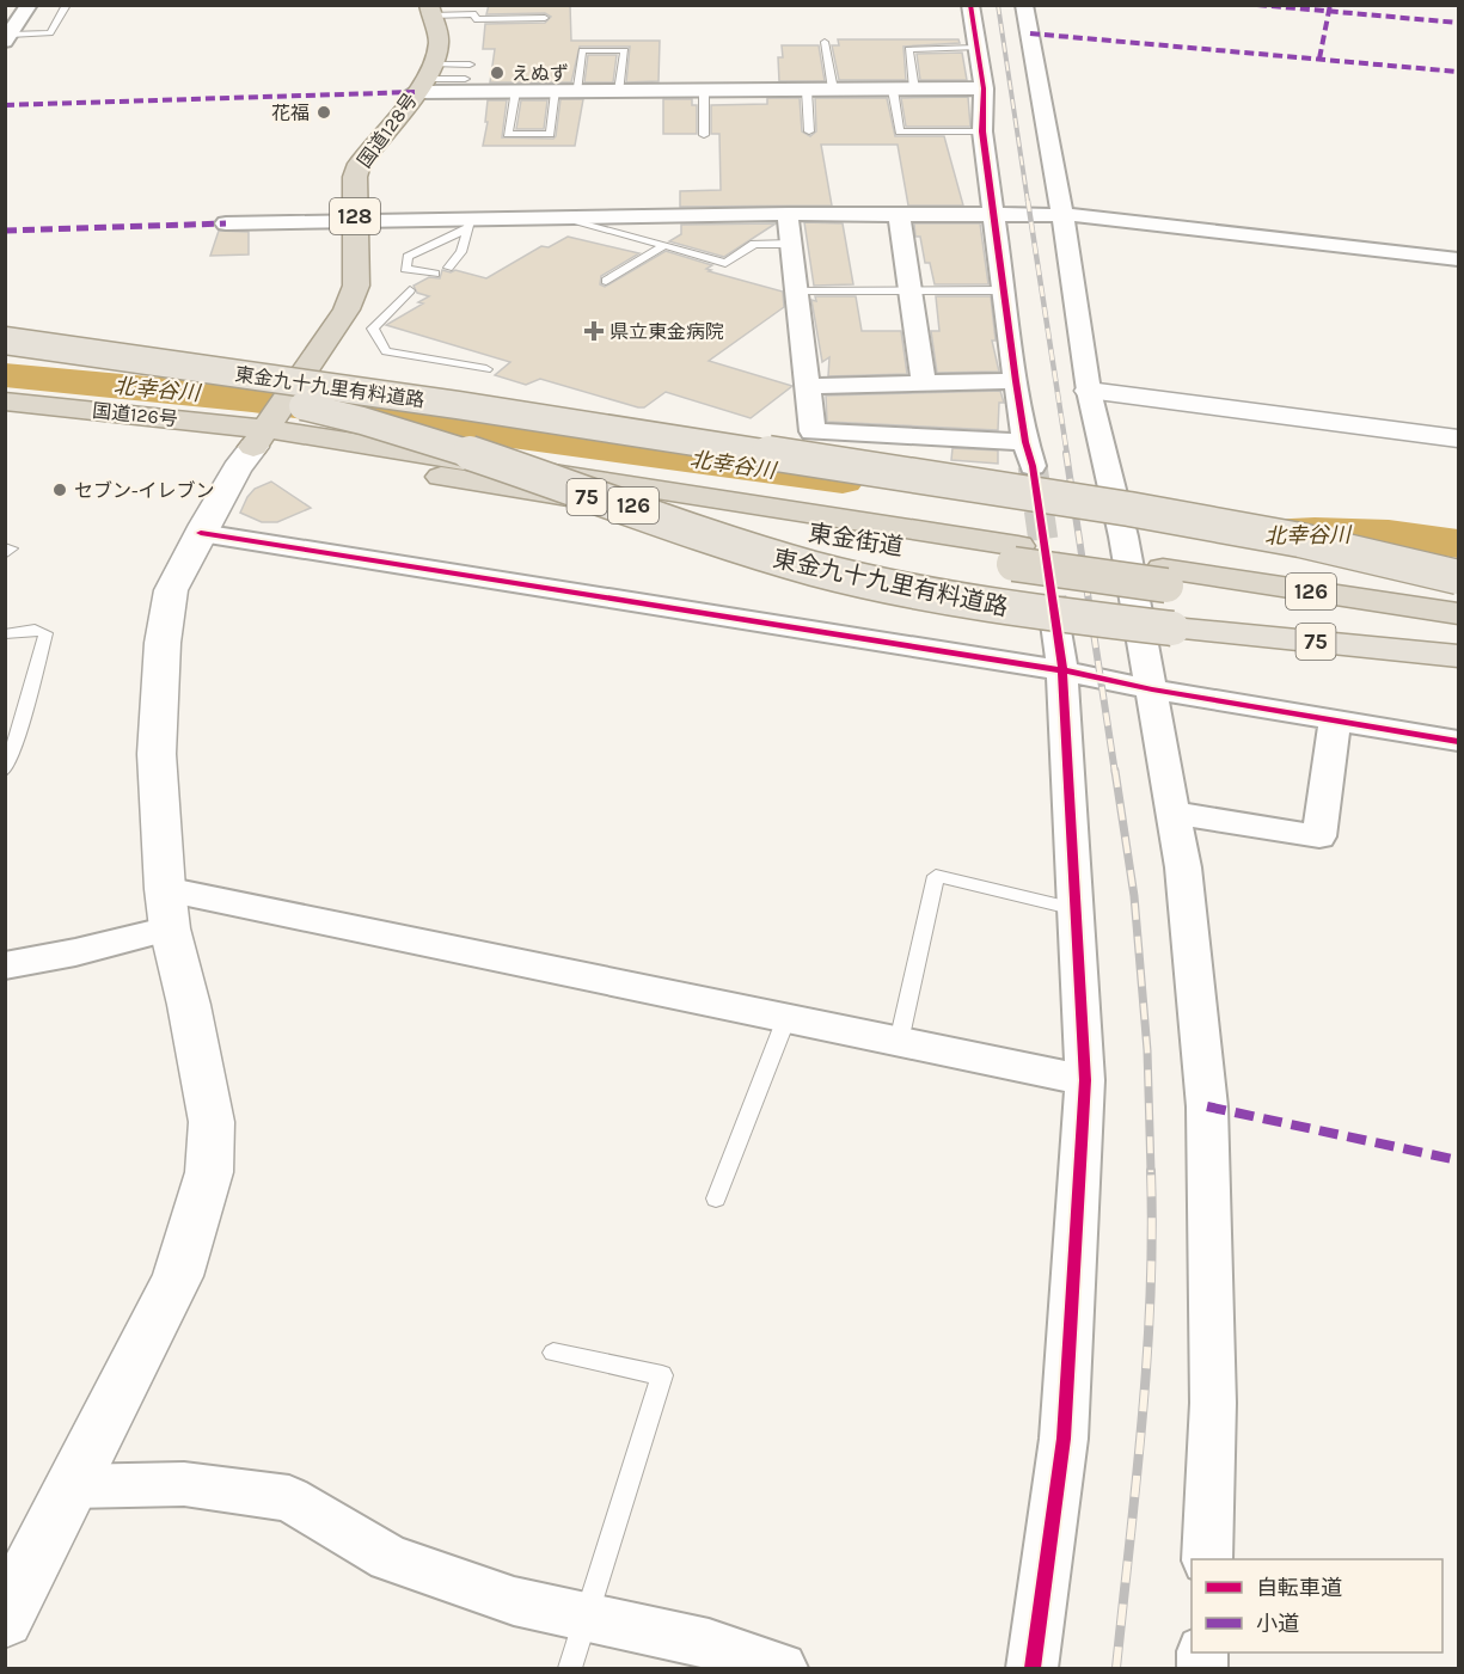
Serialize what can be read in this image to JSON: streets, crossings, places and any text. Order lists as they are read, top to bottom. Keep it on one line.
{"streets":{"highway":["国道128号","128","国道126号","126","東金街道"],"main road":["東金九十九里有料道路","75"]},"crossings":[["国道128号","国道126号"],["国道128号","東金街道"],["国道126号","東金街道"]],"water":["北幸谷川"],"places":{"other":["えぬず","花福","セブン-イレブン"],"health":["県立東金病院"]},"legend":["自転車道","小道"]}
